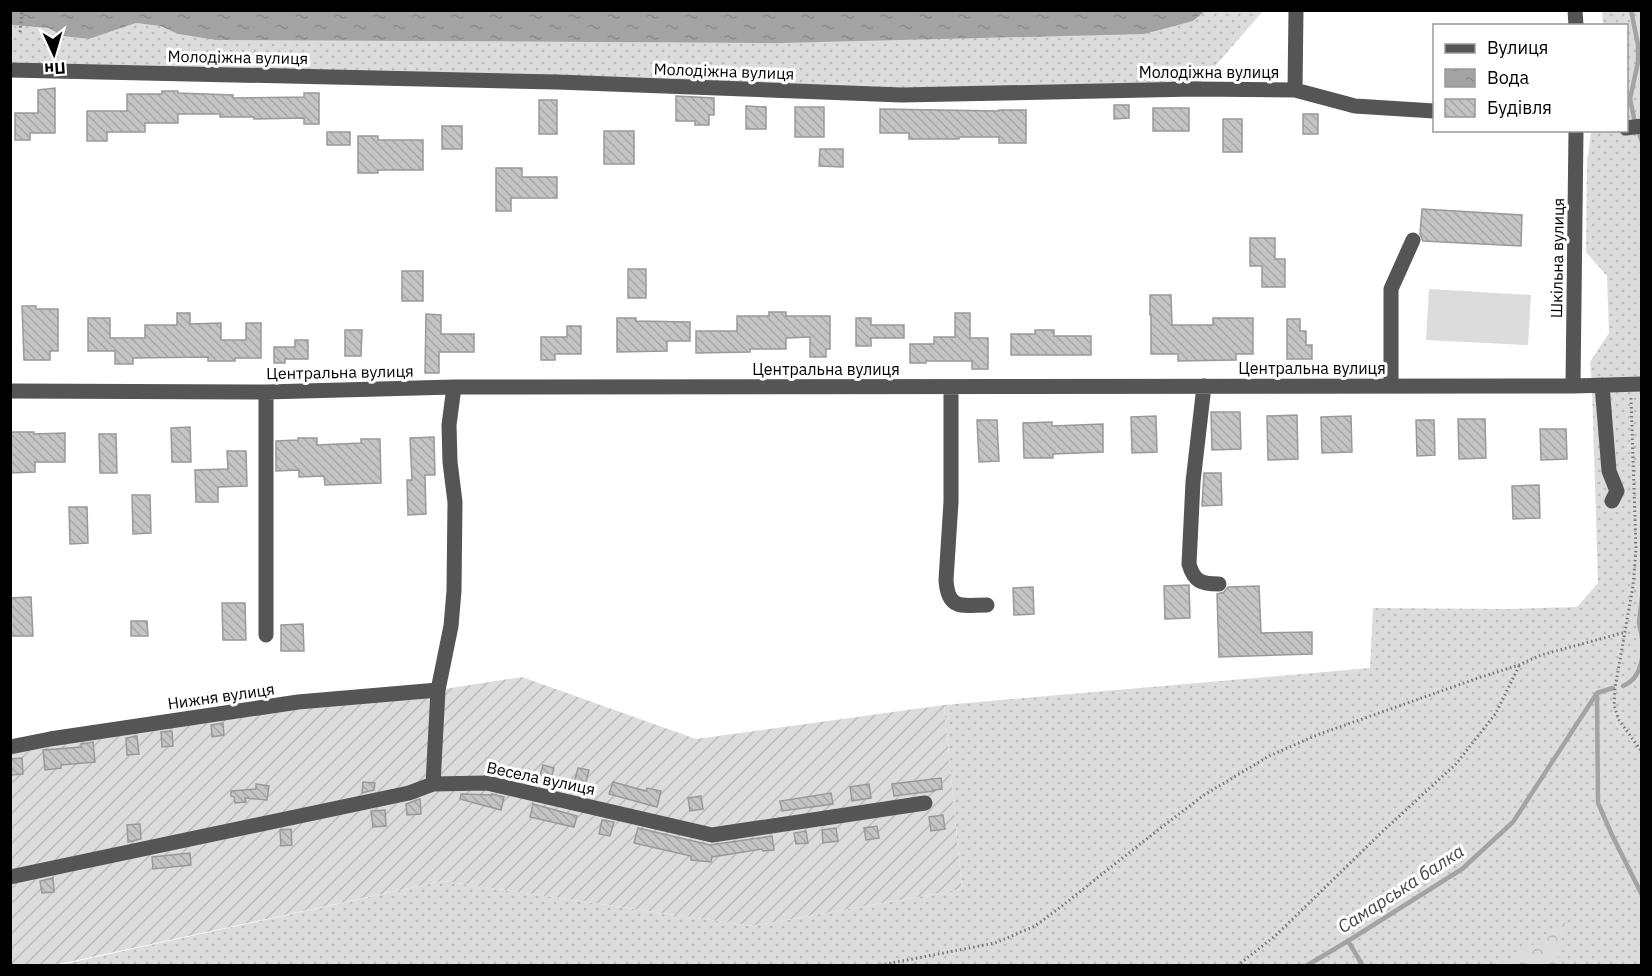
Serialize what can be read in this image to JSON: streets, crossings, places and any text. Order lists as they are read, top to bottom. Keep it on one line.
{"streets":{"street":["Молодіжна вулиця","Шкільна вулиця","Центральна вулиця","Нижня вулиця","Весела вулиця"]},"crossings":[["Шкільна вулиця","Центральна вулиця"]],"water":["Самарська балка"],"legend":["Вулиця","Вода","Будівля"],"north":"bottom"}
